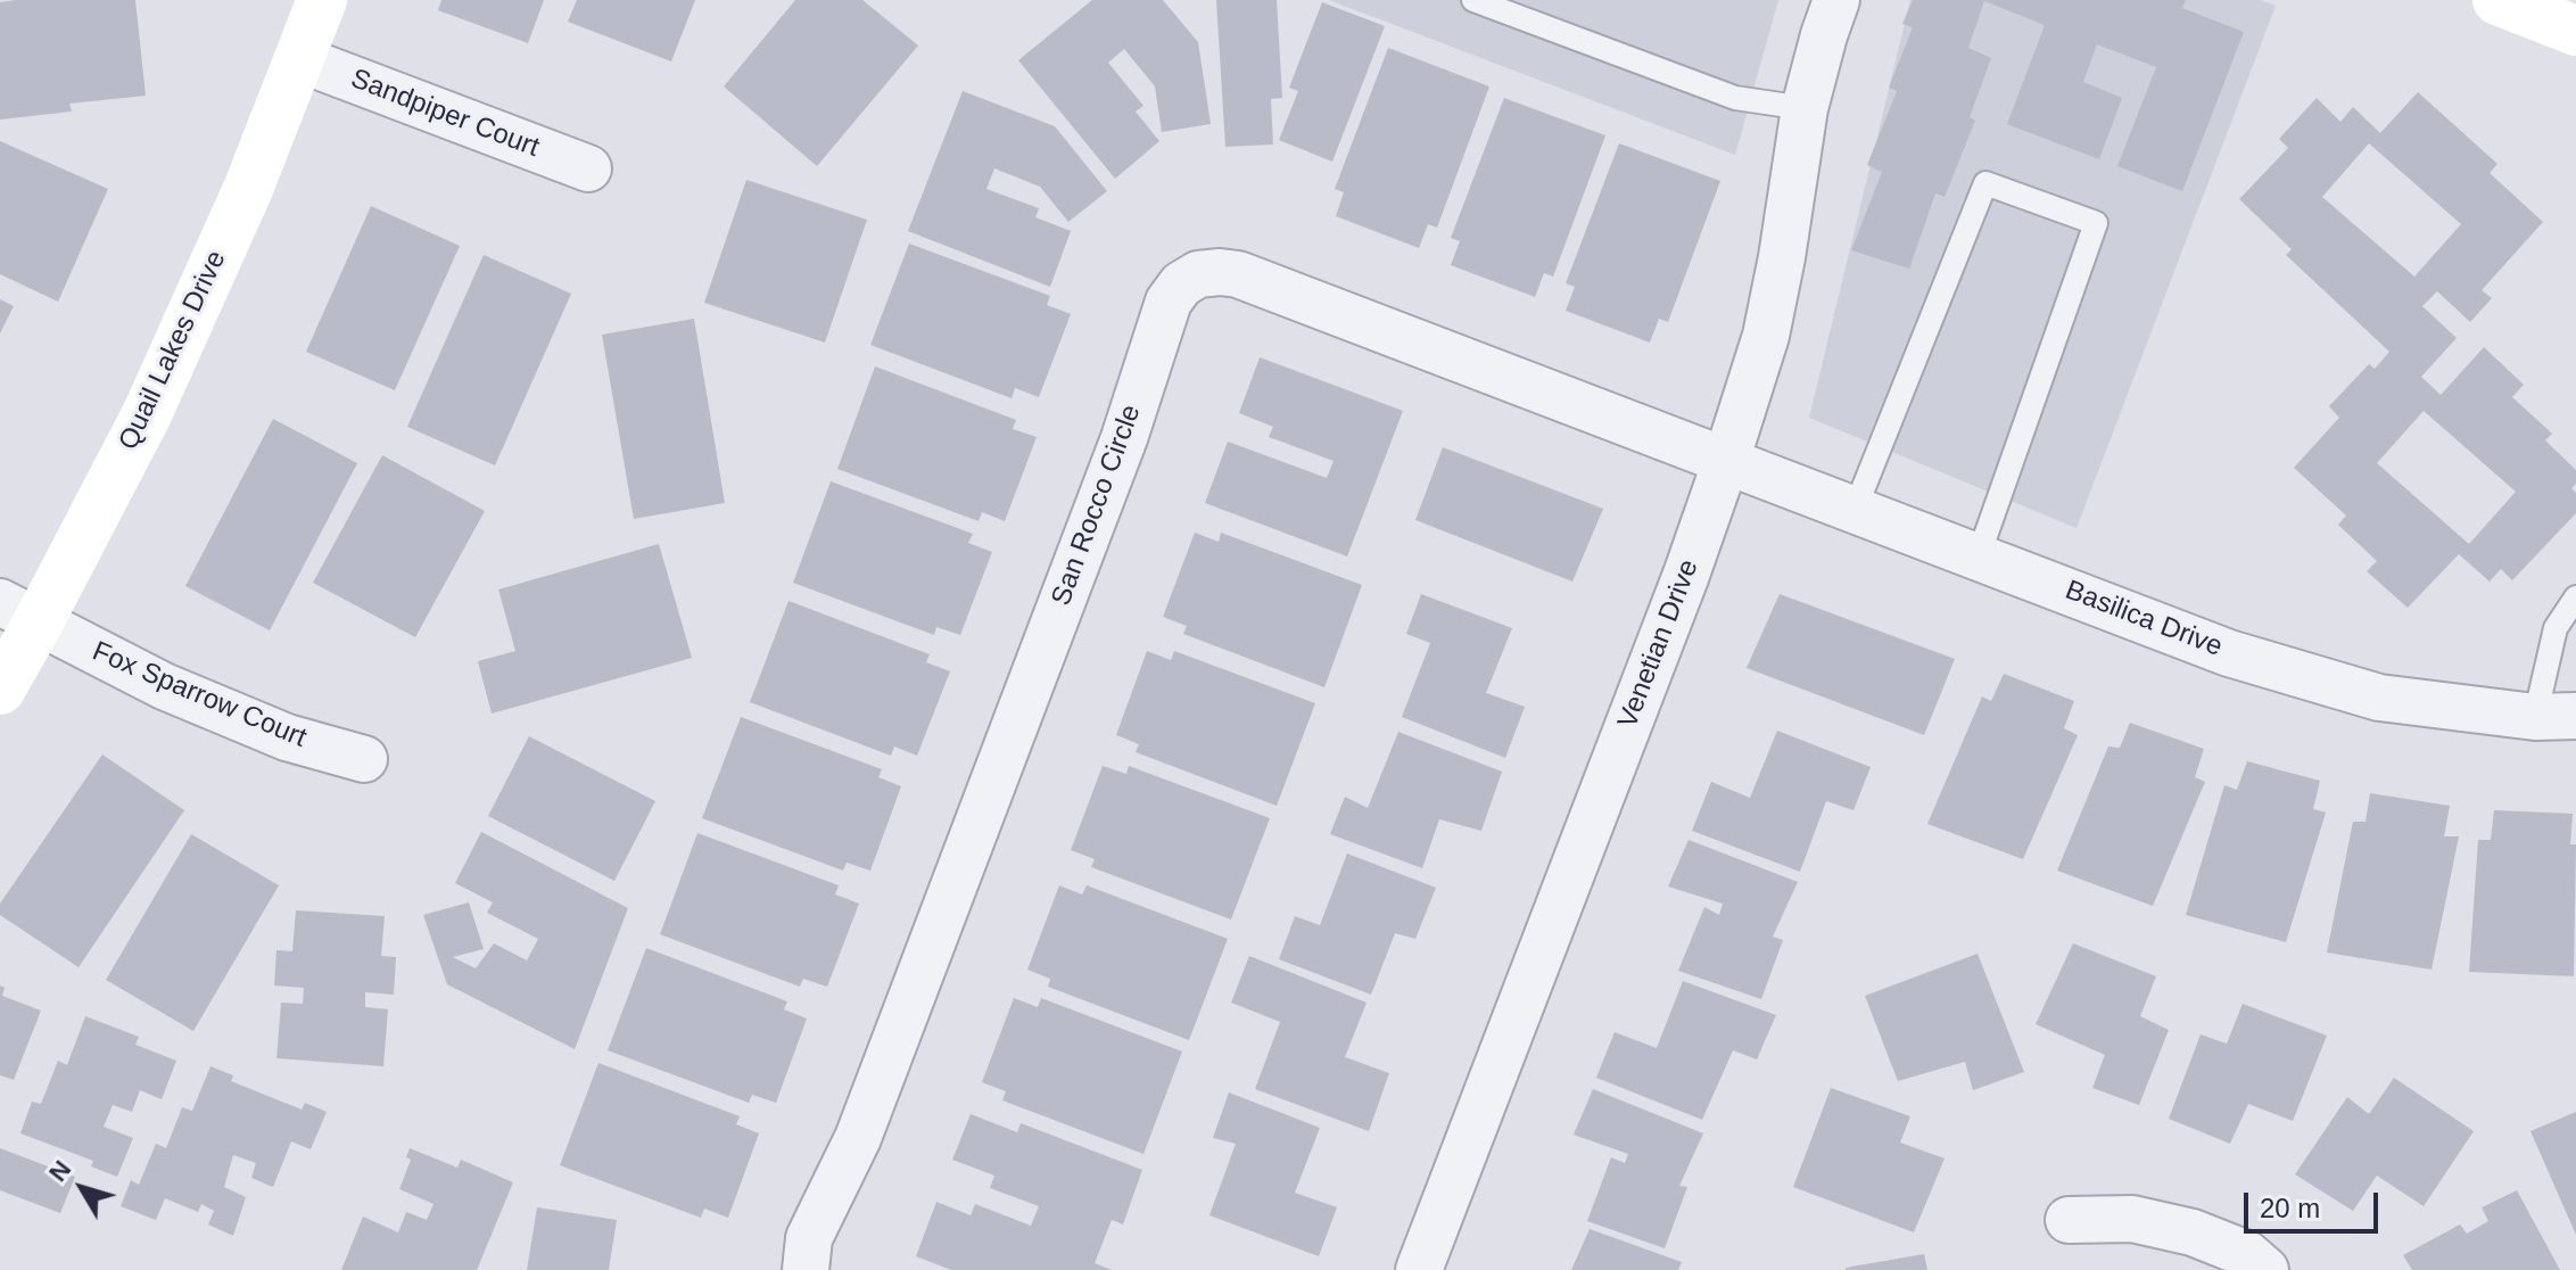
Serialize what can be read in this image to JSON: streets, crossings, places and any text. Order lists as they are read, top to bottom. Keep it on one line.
{"streets":{"main road":["Quail Lakes Drive"],"street":["Sandpiper Court","San Rocco Circle","Basilica Drive","Venetian Drive","Fox Sparrow Court"]},"crossings":[["Sandpiper Court","Quail Lakes Drive"],["Quail Lakes Drive","Fox Sparrow Court"],["San Rocco Circle","Basilica Drive"],["San Rocco Circle","Venetian Drive"],["Basilica Drive","Venetian Drive"]],"scale_bar":"20 m","north":"top left"}
